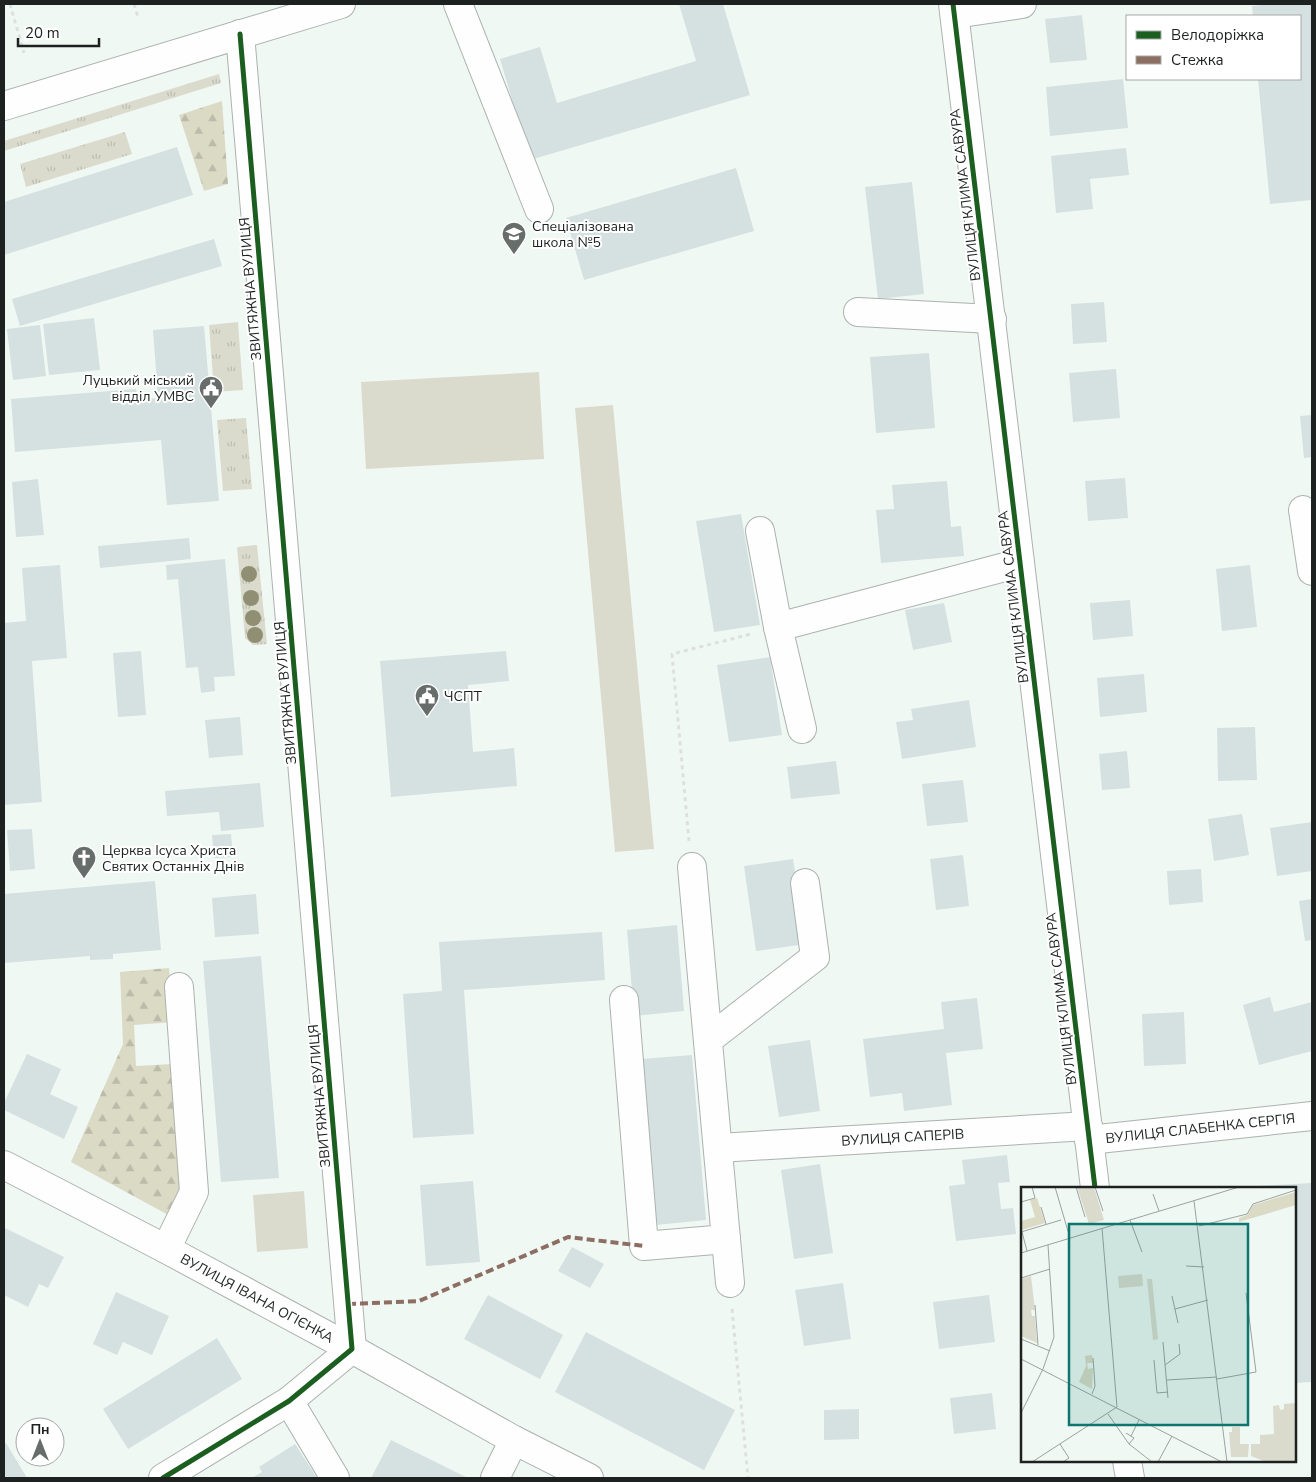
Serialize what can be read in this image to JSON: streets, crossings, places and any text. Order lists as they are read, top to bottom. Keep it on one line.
{"streets":{"street":["ВУЛИЦЯ КЛИМА САВУРА","ЗВИТЯЖНА ВУЛИЦЯ","ВУЛИЦЯ СЛАБЕНКА СЕРГІЯ","ВУЛИЦЯ САПЕРІВ","ВУЛИЦЯ ІВАНА ОГІЄНКА"]},"crossings":[["ВУЛИЦЯ КЛИМА САВУРА","ВУЛИЦЯ СЛАБЕНКА СЕРГІЯ"],["ВУЛИЦЯ КЛИМА САВУРА","ВУЛИЦЯ САПЕРІВ"],["ЗВИТЯЖНА ВУЛИЦЯ","ВУЛИЦЯ ІВАНА ОГІЄНКА"],["ВУЛИЦЯ СЛАБЕНКА СЕРГІЯ","ВУЛИЦЯ САПЕРІВ"]],"places":{"school or university":["Спеціалізована школа №5"],"public building":["Луцький міський відділ УМВС","ЧСПТ"],"church":["Церква Ісуса Христа Святих Останніх Днів"]},"legend":["Велодоріжка","Стежка"],"scale_bar":"20 m","north":"top"}
